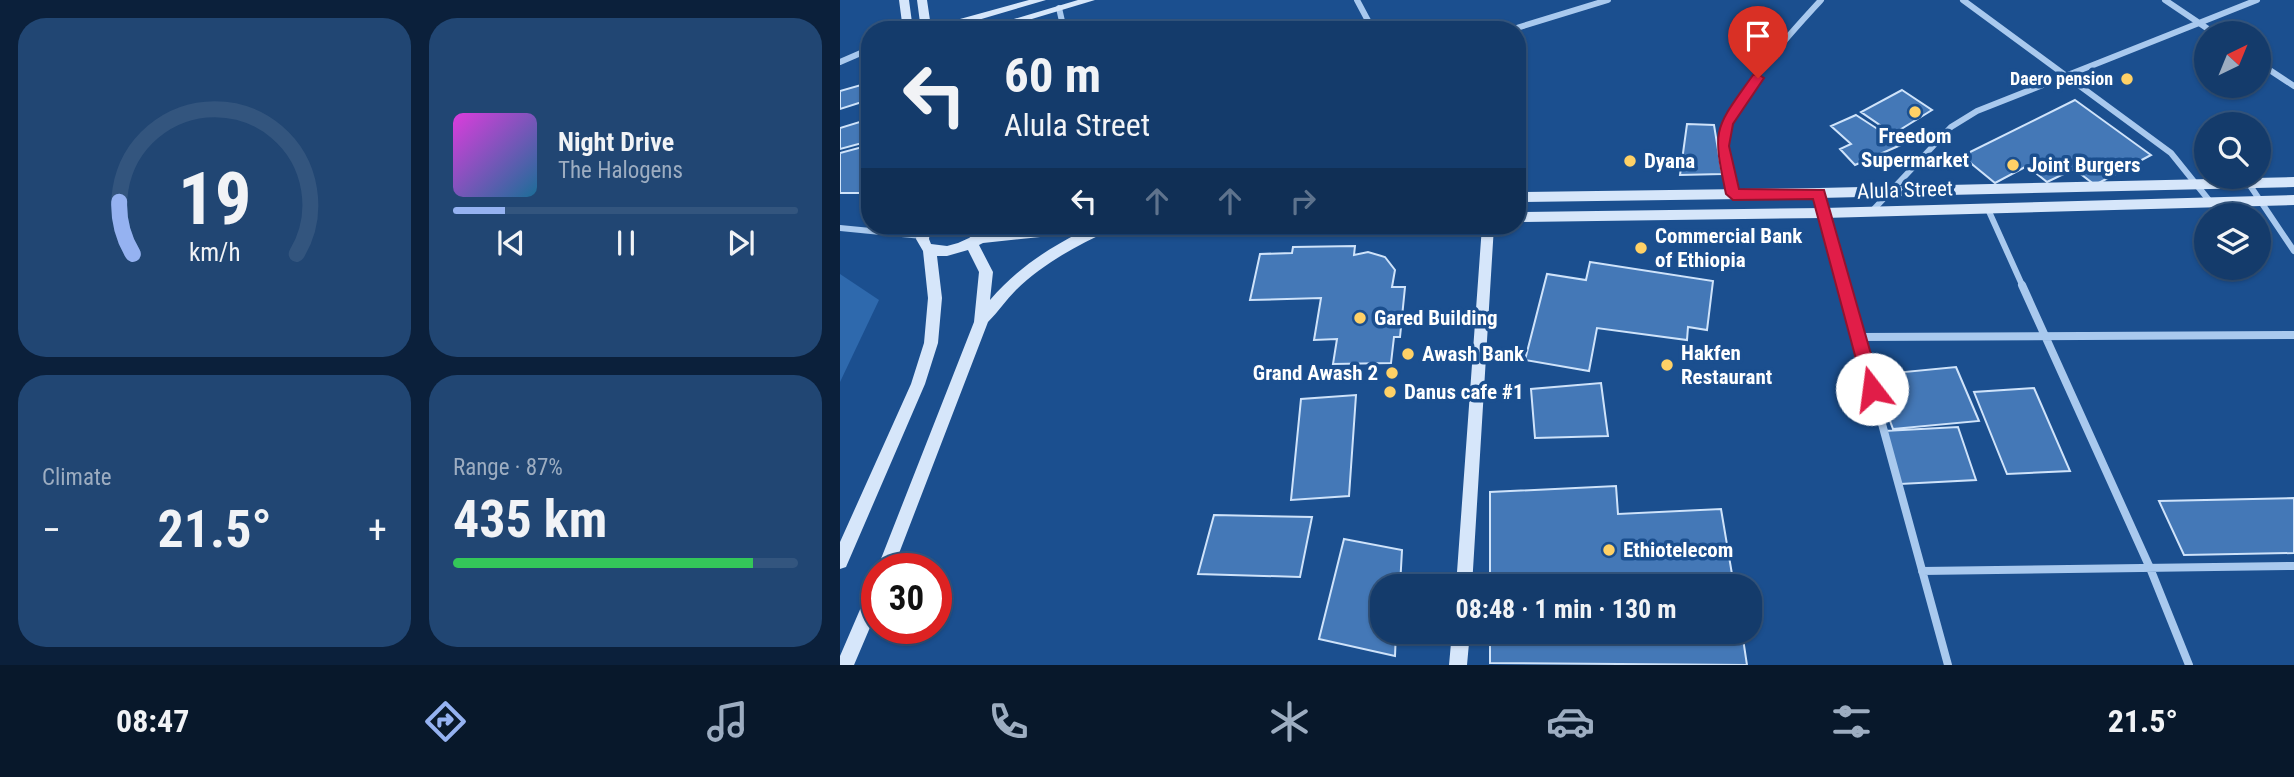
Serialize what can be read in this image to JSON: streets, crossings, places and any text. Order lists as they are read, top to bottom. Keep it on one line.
{"streets":{"street":["Alula Street"]},"places":["Daero pension","Freedom Supermarket","Dyana","Joint Burgers","Commercial Bank of Ethiopia","Gared Building","Awash Bank","Hakfen Restaurant","Grand Awash 2","Danus cafe #1","Ethiotelecom"],"north":"top right","page":{"turn":["60 m","Alula Street"],"song":["Night Drive","The Halogens"],"tile":["Climate",["Range · 87%","435 km"]],"heat":["−","21.5°","+"],"limit":"30","trip":"08:48 · 1 min · 130 m","tabs":["08:47","21.5°"],"gauge":["19","km/h"]}}
